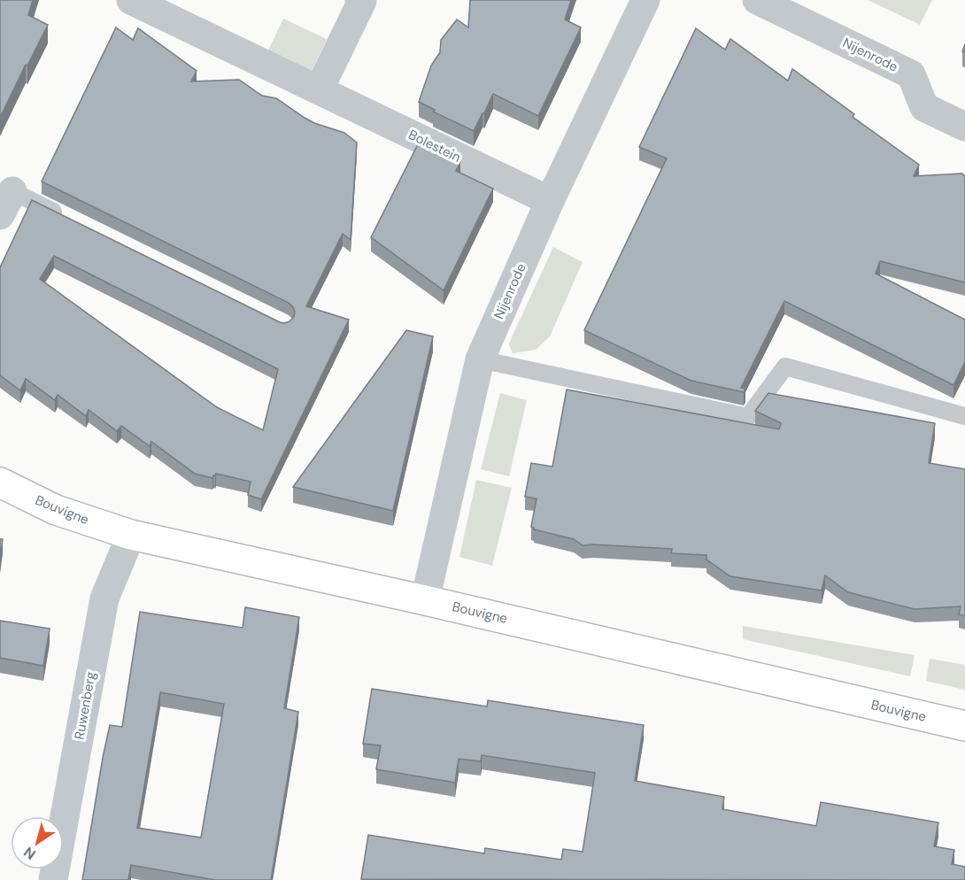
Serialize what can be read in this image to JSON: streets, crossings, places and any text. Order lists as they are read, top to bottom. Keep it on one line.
{"streets":{"street":["Nijenrode","Bolestein","Bouvigne","Ruwenberg"]},"crossings":[["Nijenrode","Bolestein"],["Nijenrode","Bouvigne"],["Bouvigne","Ruwenberg"]],"north":"bottom left"}
